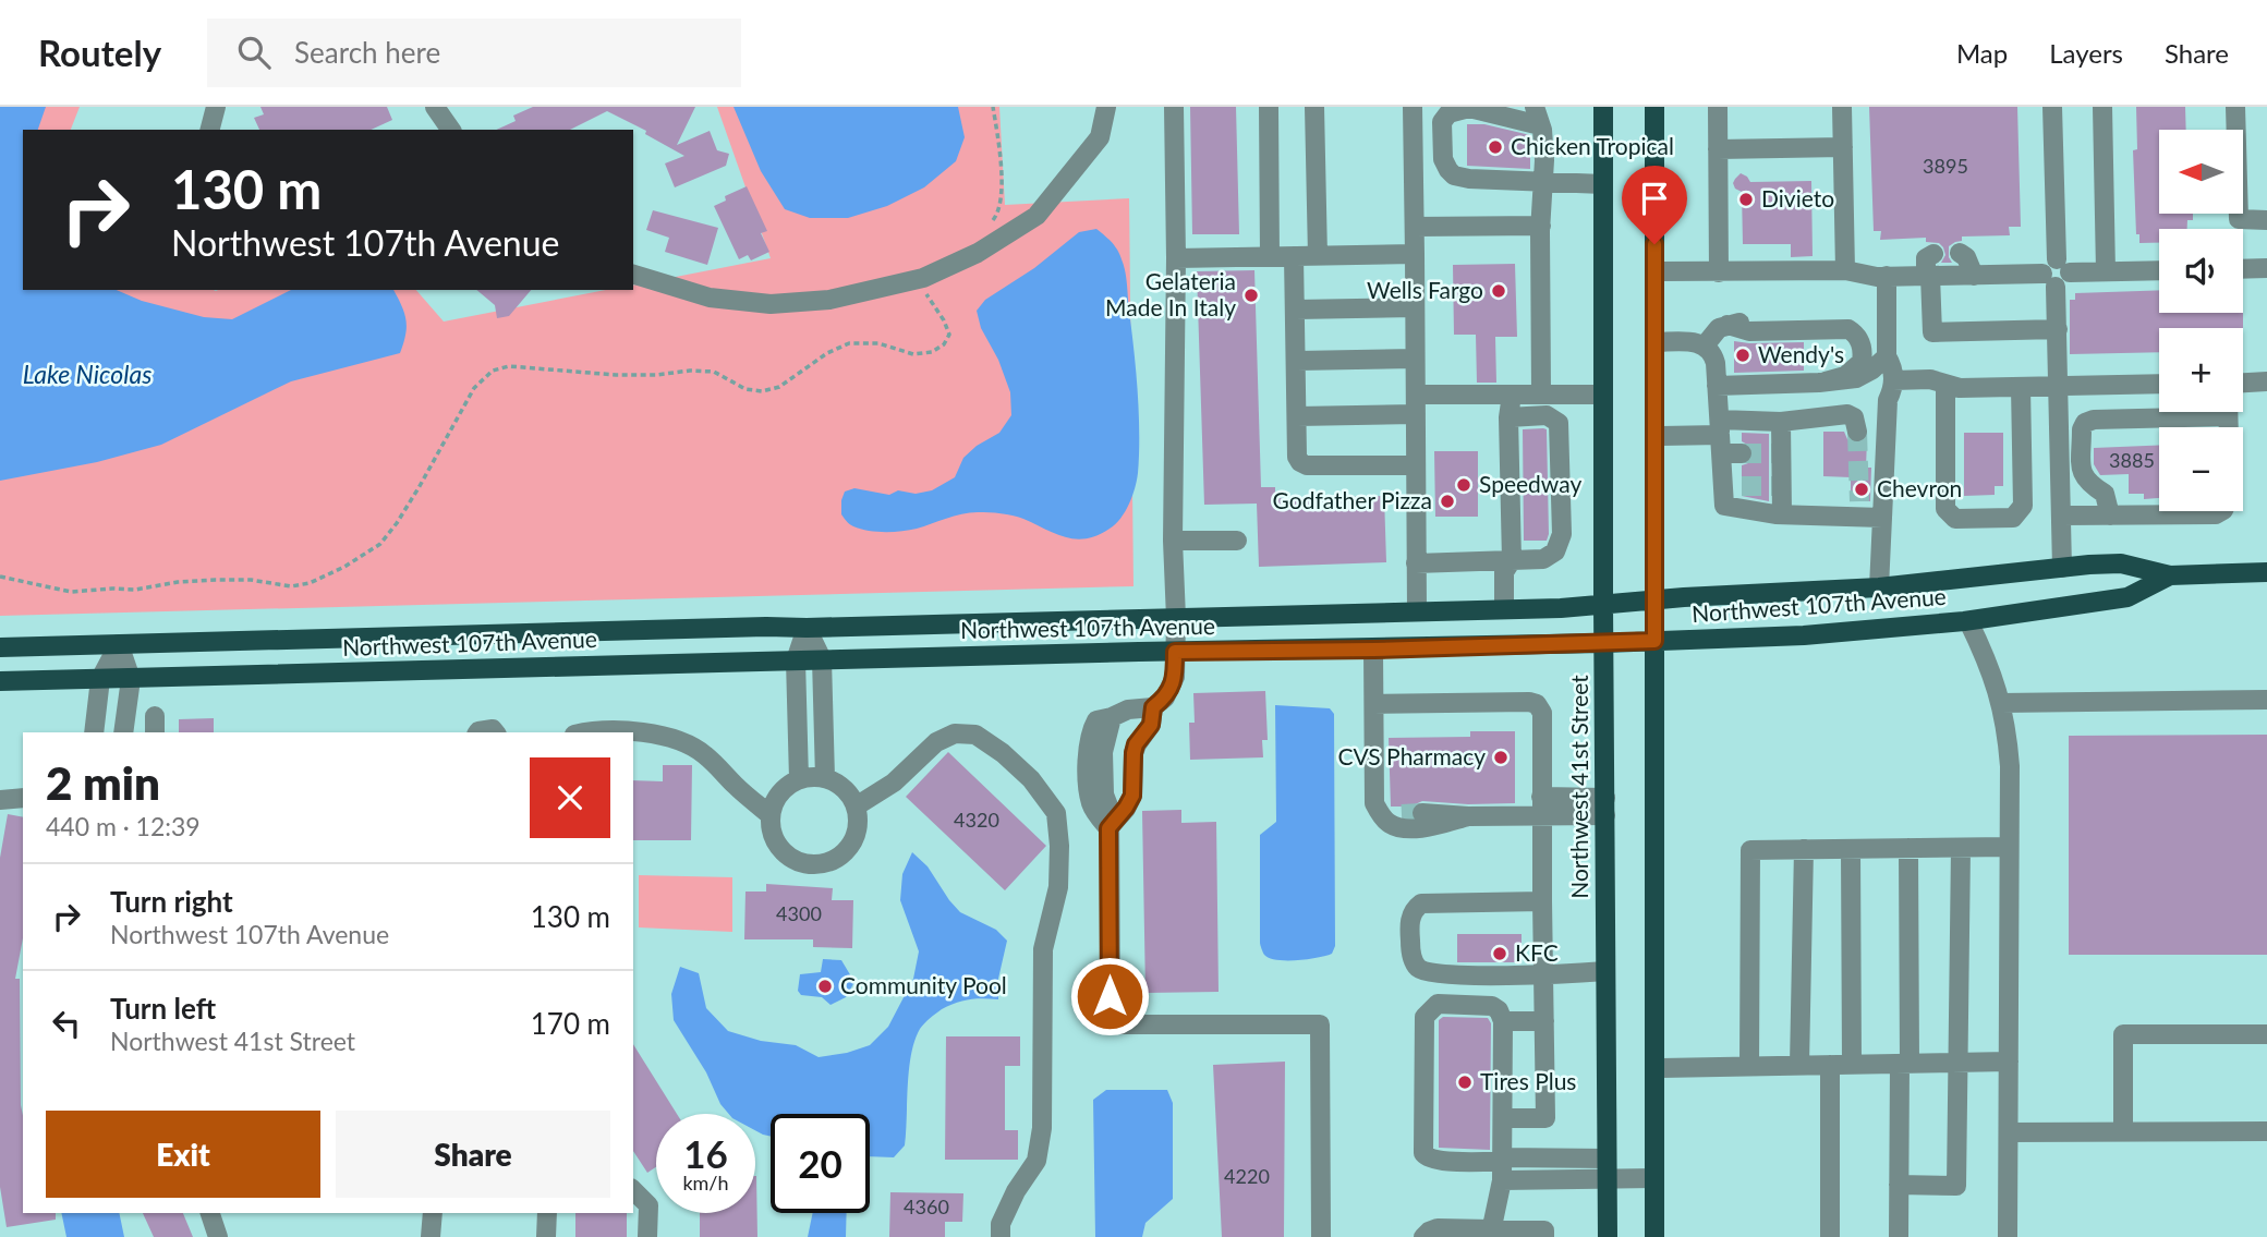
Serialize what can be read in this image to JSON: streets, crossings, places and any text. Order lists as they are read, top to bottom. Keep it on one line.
{"streets":{"main road":["Northwest 107th Avenue","Northwest 41st Street"]},"crossings":[["Northwest 107th Avenue","Northwest 41st Street"]],"water":["Lake Nicolas"],"places":["Chicken Tropical","Divieto","Wells Fargo","Gelateria Made In Italy","Wendy's","Speedway","Chevron","Godfather Pizza","CVS Pharmacy","KFC","Community Pool","Tires Plus"],"house_numbers":["3895","3885","4320","4300","4220","4360"],"north":"left","page":{"header":"Routely","search":"Search here","nav":["Map","Layers","Share"],"map_buttons":["+","−"],"turn":["130 m","Northwest 107th Avenue"],"heading":["2 min","440 m · 12:39"],"list":[{"name":"Turn right","note":"Northwest 107th Avenue","value":"130 m"},{"name":"Turn left","note":"Northwest 41st Street","value":"170 m"}],"buttons":["Exit","Share"],"speed":"16 km/h","limit":"20"}}
